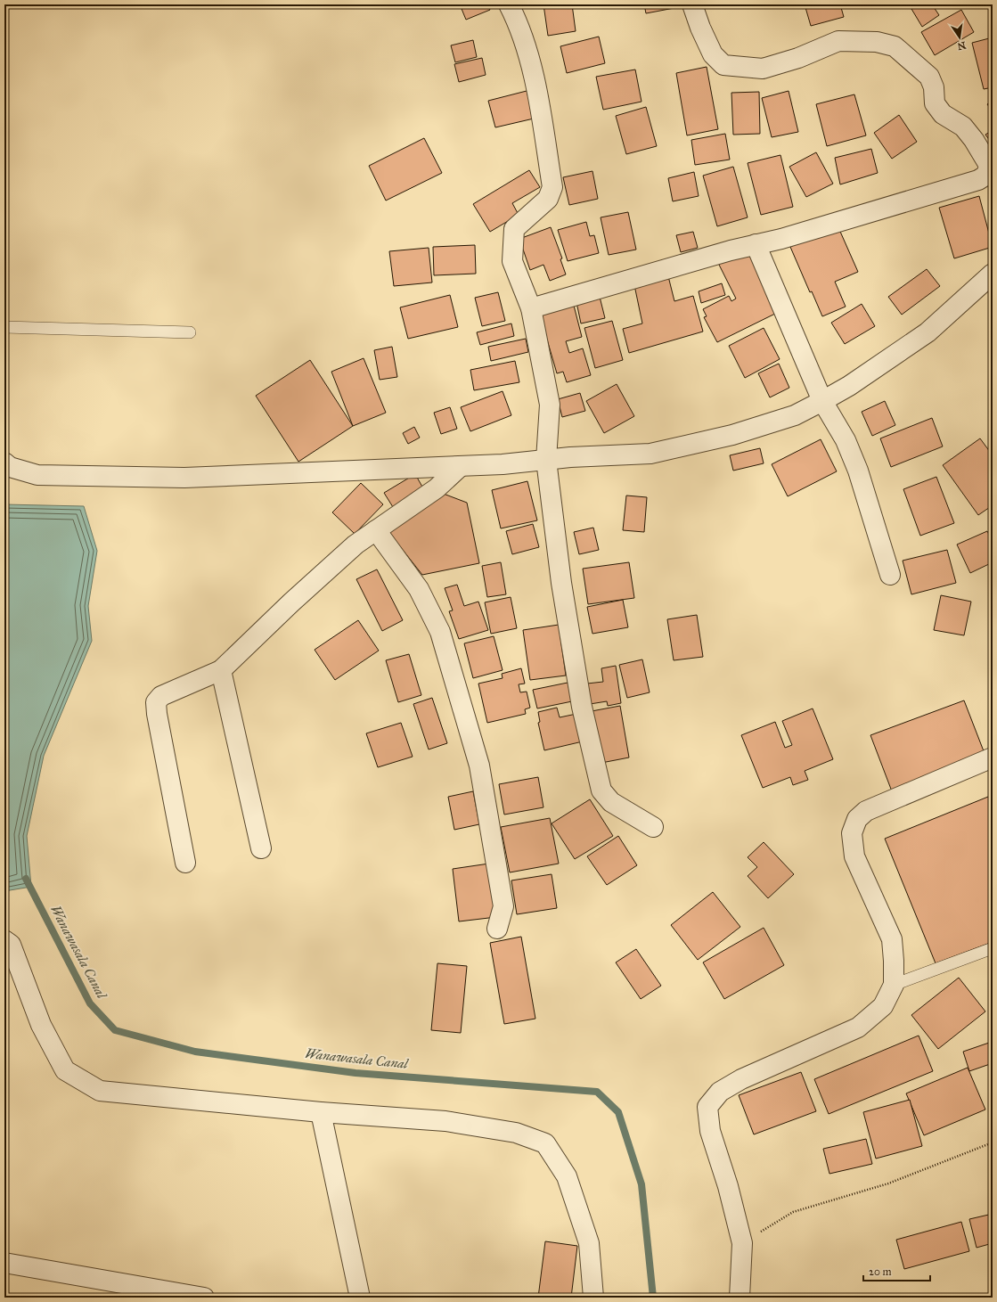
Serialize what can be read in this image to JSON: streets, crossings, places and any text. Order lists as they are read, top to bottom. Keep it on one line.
{"water":["Wanawasala Canal"],"scale_bar":"20 m","north":"bottom"}
